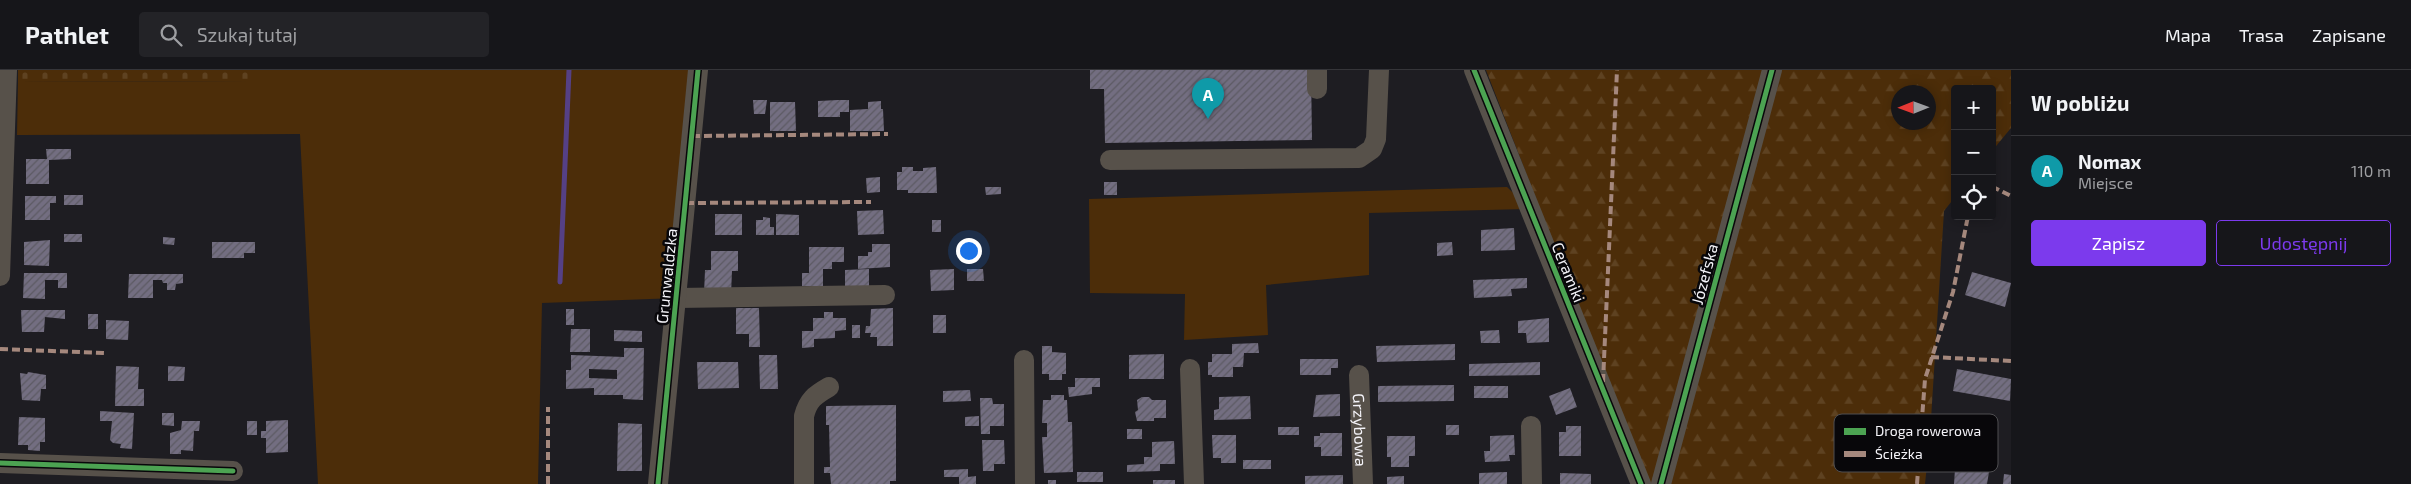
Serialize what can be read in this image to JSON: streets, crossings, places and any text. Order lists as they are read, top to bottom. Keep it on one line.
{"streets":{"street":["Ceramiki","Józefska","Grunwaldzka","Grzybowa"]},"legend":["Droga rowerowa","Ścieżka"],"north":"left","page":{"header":"Pathlet","search":"Szukaj tutaj","nav":["Mapa","Trasa","Zapisane"],"heading":"W pobliżu","pins":"A","map_buttons":["+","−"],"list":[{"mark":"A","name":"Nomax","note":"Miejsce","value":"110 m"}],"buttons":["Zapisz","Udostępnij"]}}
